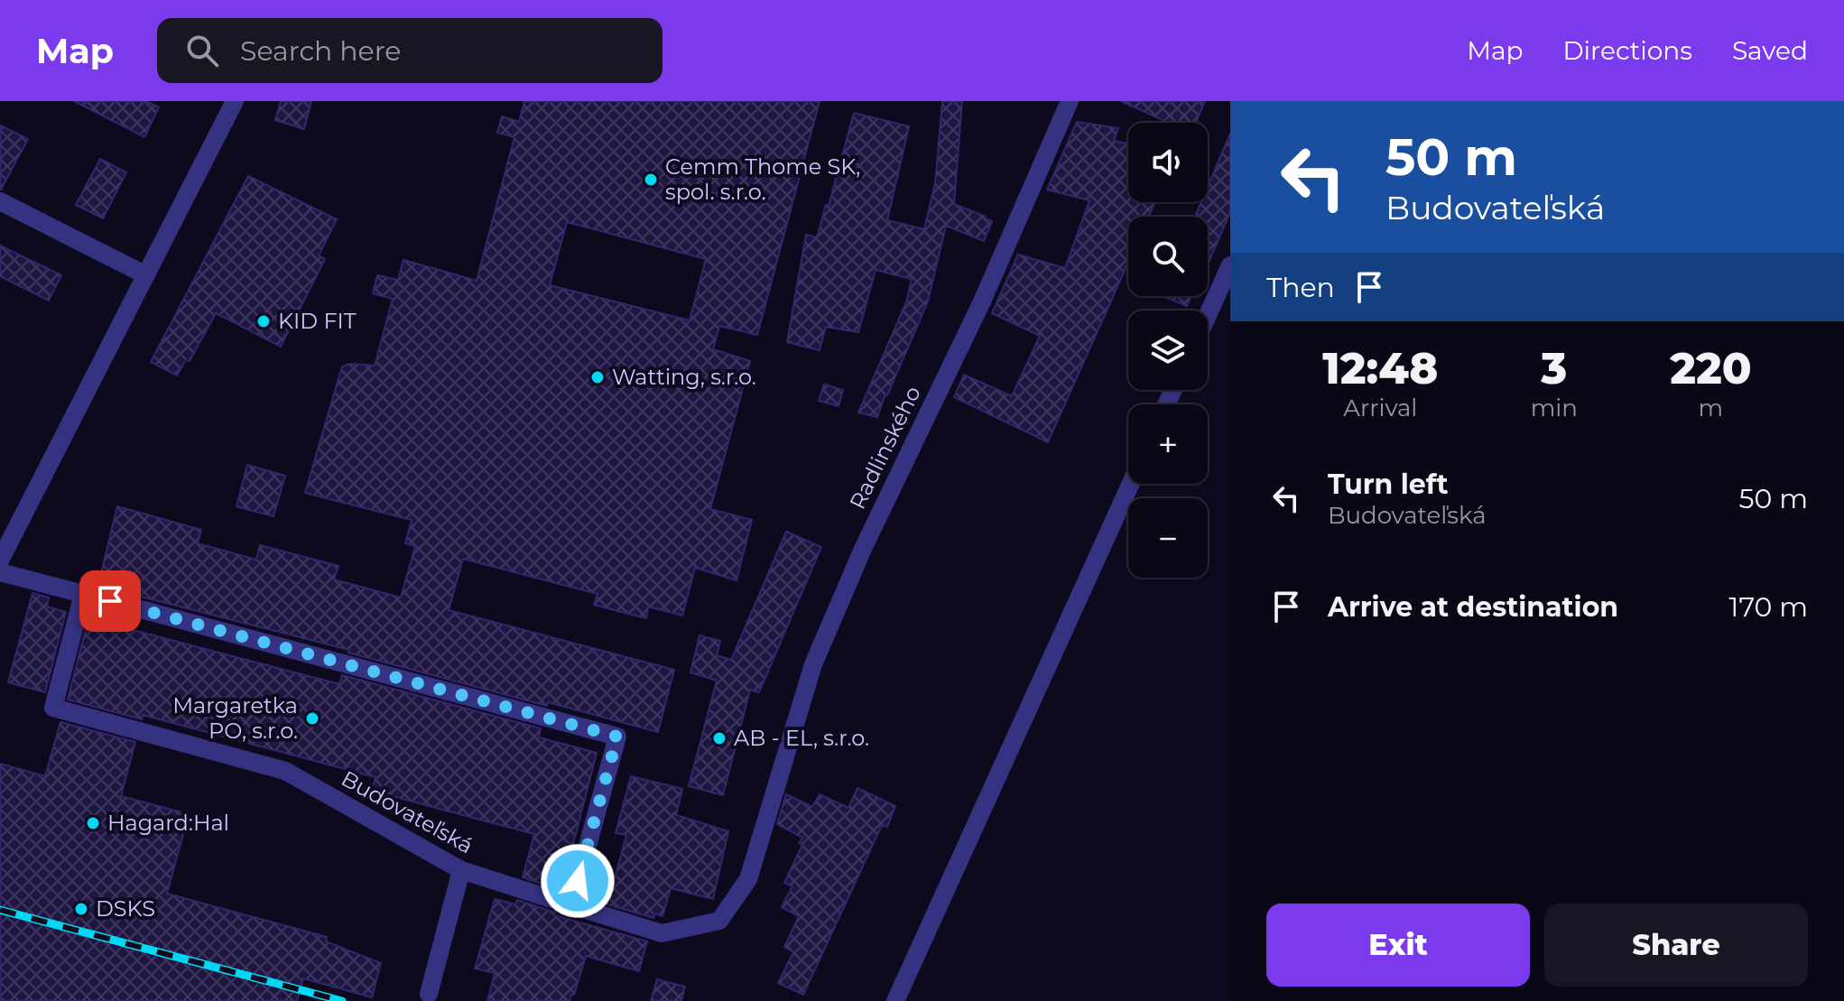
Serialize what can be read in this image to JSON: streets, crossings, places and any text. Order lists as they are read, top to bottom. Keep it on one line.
{"streets":{"street":["Radlinského","Budovateľská"]},"crossings":[["Radlinského","Budovateľská"]],"places":["Cemm Thome SK, spol. s.r.o.","KID FIT","Watting, s.r.o.","Margaretka PO, s.r.o.","AB - EL, s.r.o.","Hagard:Hal","DSKS"],"page":{"header":"Map","search":"Search here","nav":["Map","Directions","Saved"],"turn":["50 m","Budovateľská"],"map_buttons":["+","−"],"then":"Then","eta":["12:48","Arrival","3","min","220","m"],"list":[{"name":"Turn left","note":"Budovateľská","value":"50 m"},{"name":"Arrive at destination","value":"170 m"}],"buttons":["Exit","Share"]}}
